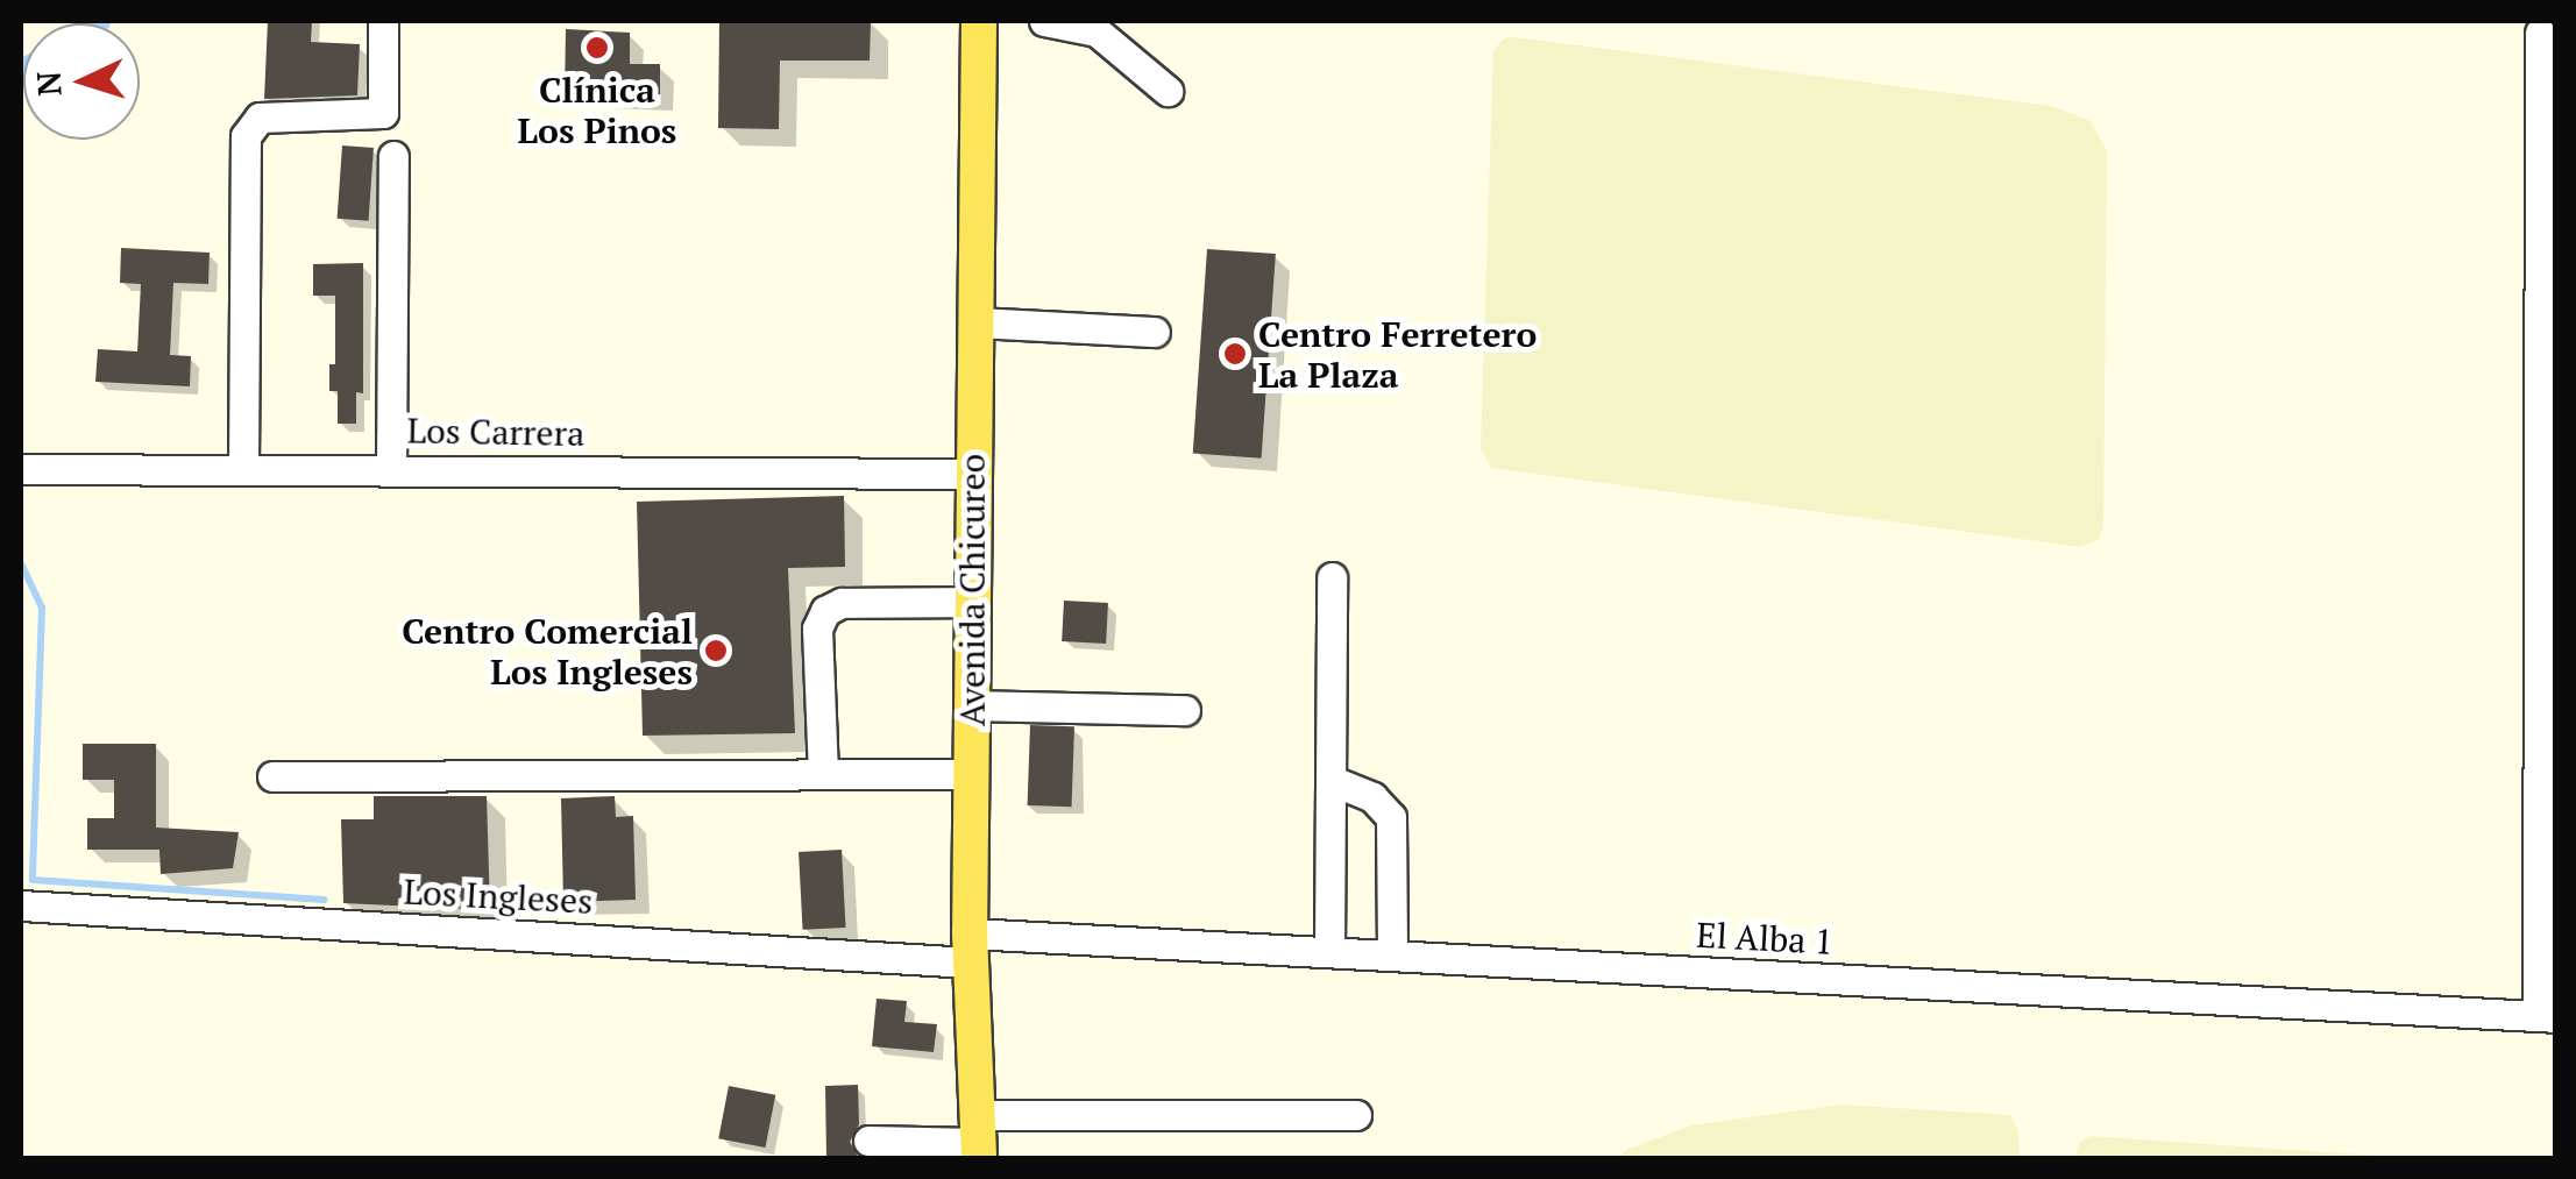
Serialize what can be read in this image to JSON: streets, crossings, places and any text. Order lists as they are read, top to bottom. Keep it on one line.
{"streets":{"main road":["Avenida Chicureo"],"street":["Los Carrera","Los Ingleses","El Alba 1"]},"crossings":[["Los Carrera","Avenida Chicureo"],["Avenida Chicureo","Los Ingleses"],["Avenida Chicureo","El Alba 1"],["Los Ingleses","El Alba 1"]],"places":["Clínica Los Pinos","Centro Ferretero La Plaza","Centro Comercial Los Ingleses"],"north":"left"}
